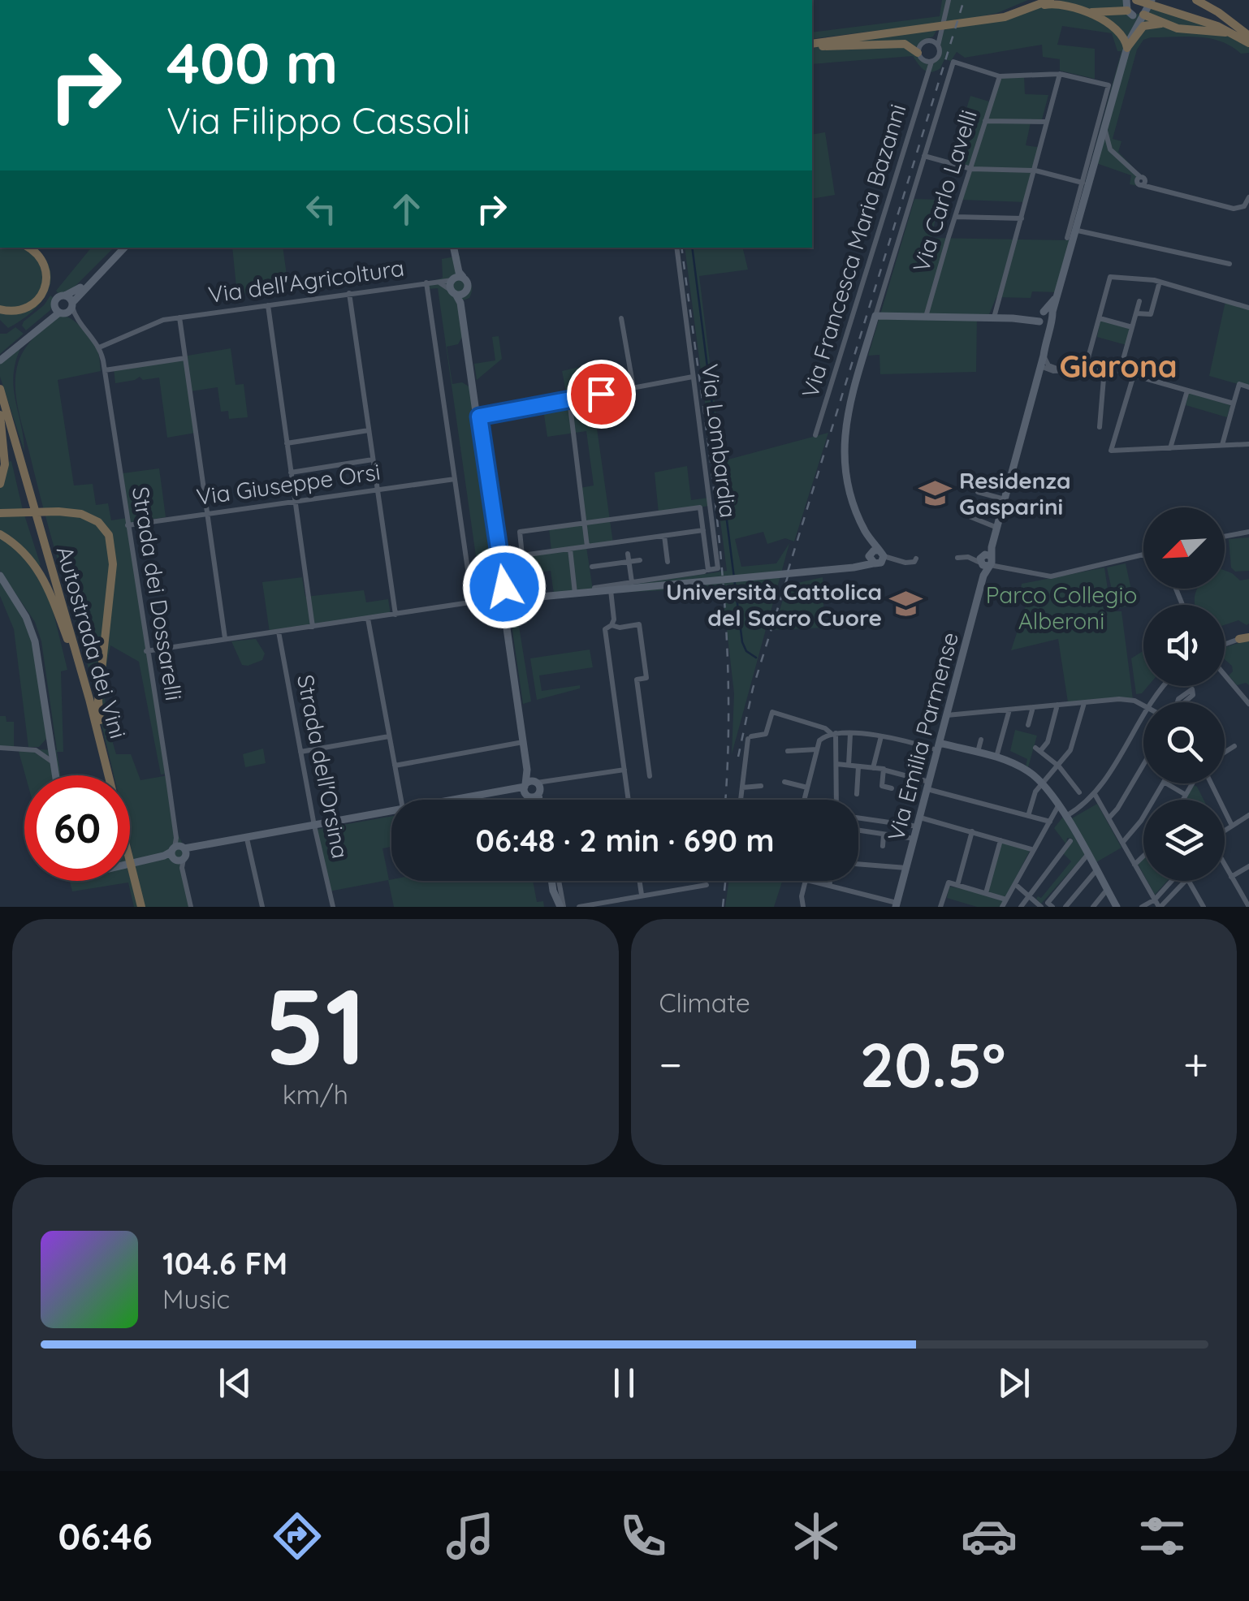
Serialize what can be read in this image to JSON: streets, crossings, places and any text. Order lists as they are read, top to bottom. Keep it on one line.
{"streets":{"highway":["Autostrada dei Vini"],"main road":["Via Emilia Parmense"],"street":["Via Carlo Lavelli","Via Francesca Maria Bazanni","Via dell'Agricoltura","Via Lombardia","Via Giuseppe Orsi","Strada dei Dossarelli","Strada dell'Orsina"]},"crossings":[["Via Giuseppe Orsi","Strada dei Dossarelli"]],"districts":["Giarona"],"parks":["Parco Collegio Alberoni"],"places":{"school or university":["Residenza Gasparini","Università Cattolica del Sacro Cuore"]},"north":"bottom left","page":{"turn":["400 m","Via Filippo Cassoli"],"limit":"60","trip":"06:48 · 2 min · 690 m","tile":[["51","km/h"],"Climate"],"heat":["−","20.5°","+"],"song":["104.6 FM","Music"],"tabs":"06:46"}}
